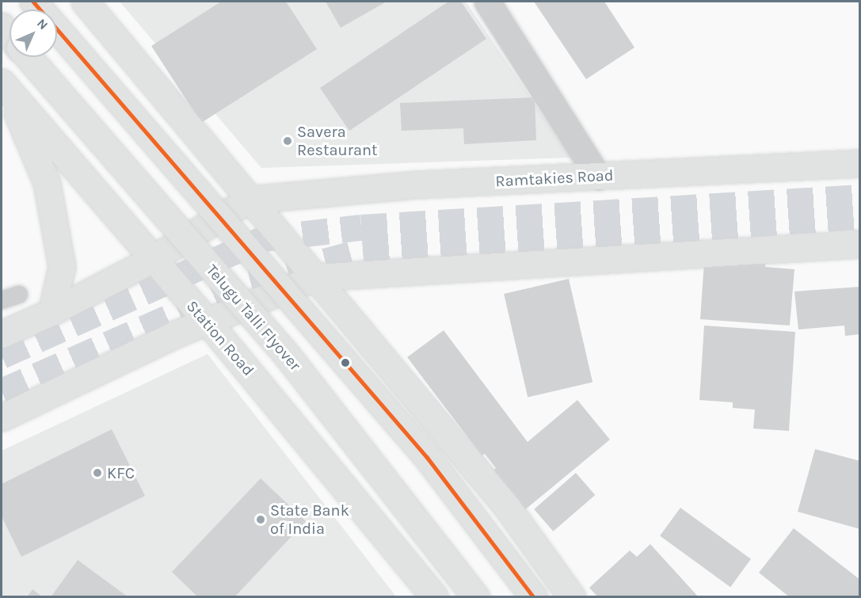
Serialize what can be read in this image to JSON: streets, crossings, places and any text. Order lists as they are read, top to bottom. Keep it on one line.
{"streets":{"main road":["Ramtakies Road","Telugu Talli Flyover","Station Road"]},"places":["Savera Restaurant","KFC","State Bank of India"],"north":"top right"}
